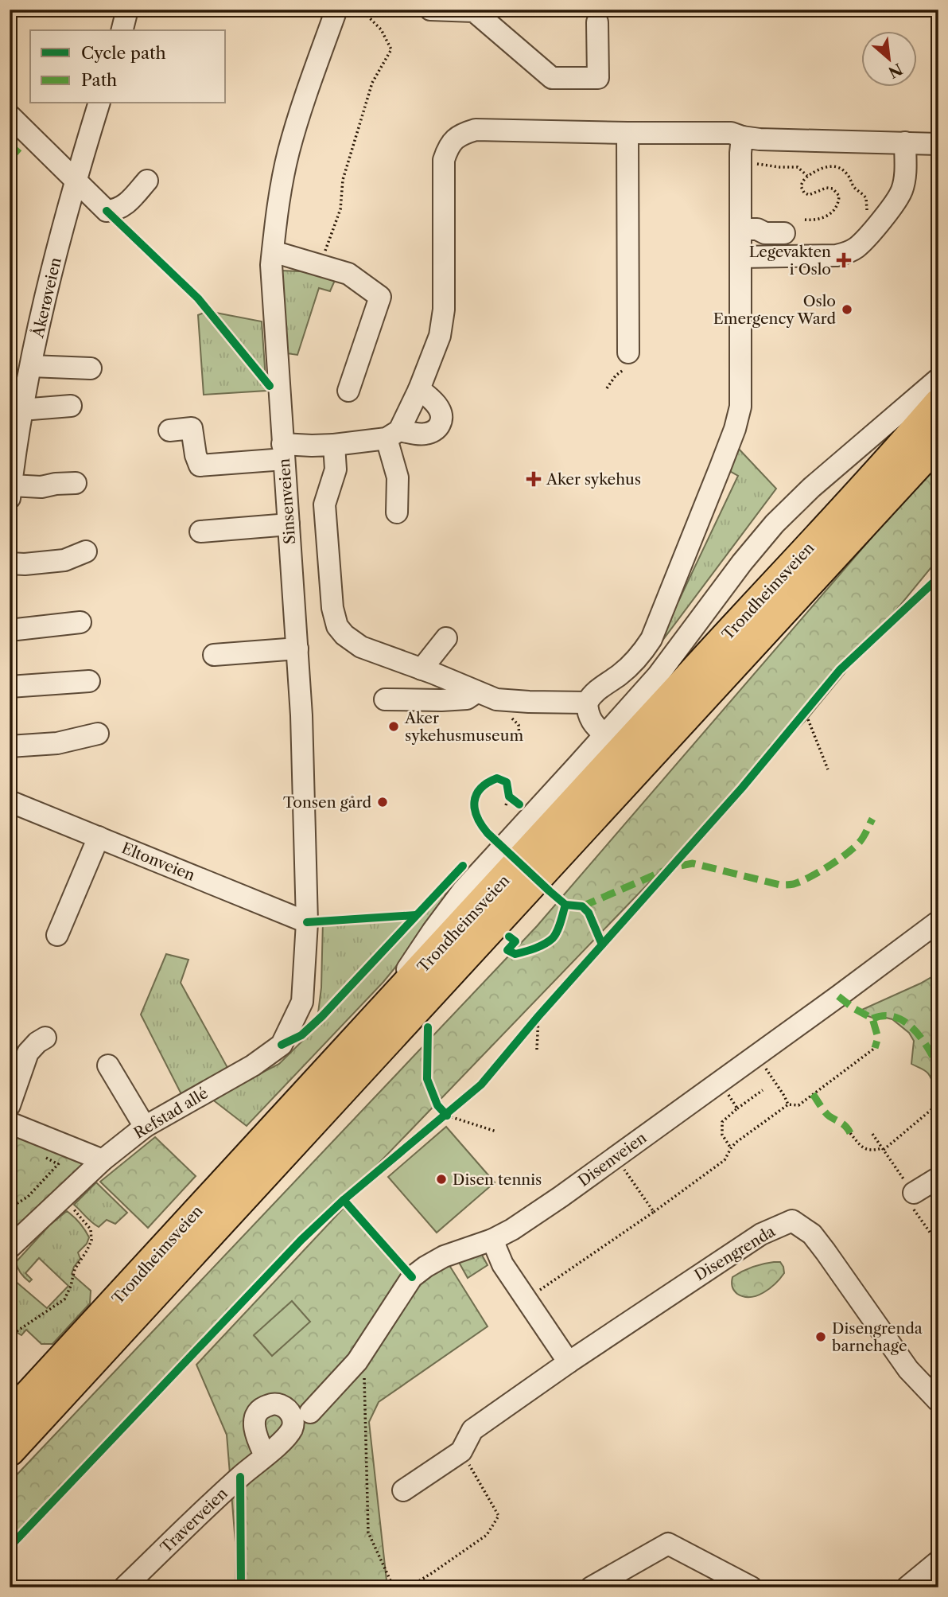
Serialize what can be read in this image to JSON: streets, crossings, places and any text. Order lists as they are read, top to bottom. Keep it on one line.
{"streets":{"highway":["Trondheimsveien"],"street":["Åkerøveien","Sinsenveien","Eltonveien","Refstad allé","Disenveien","Disengrenda","Traverveien"]},"crossings":[["Sinsenveien","Eltonveien"],["Sinsenveien","Refstad allé"]],"places":{"health":["Legevakten i Oslo","Aker sykehus"],"other":["Oslo Emergency Ward","Aker sykehusmuseum","Tonsen gård","Disen tennis","Disengrenda barnehage"]},"legend":["Cycle path","Path"],"north":"bottom right"}
